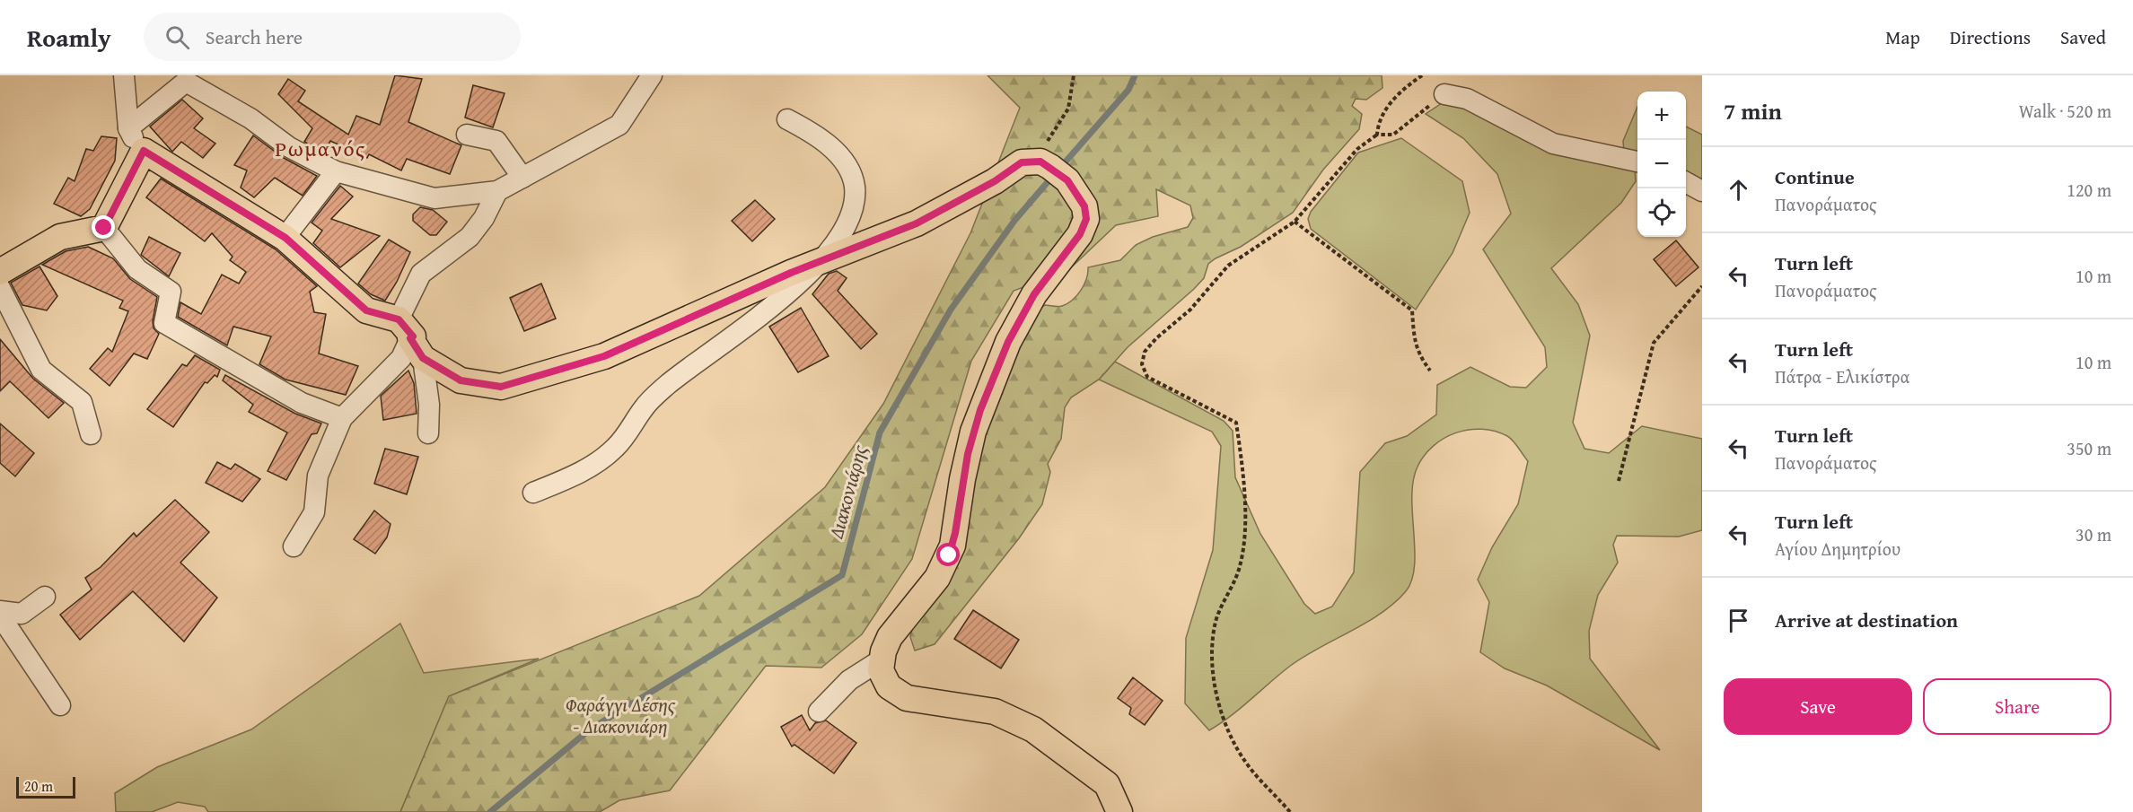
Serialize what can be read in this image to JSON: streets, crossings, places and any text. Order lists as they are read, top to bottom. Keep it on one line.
{"districts":["Ρωμανός"],"water":["Διακονιάρης"],"parks":["Φαράγγι Δέσης - Διακονιάρη"],"scale_bar":"20 m","page":{"header":"Roamly","search":"Search here","nav":["Map","Directions","Saved"],"heading":["7 min","Walk · 520 m"],"map_buttons":["+","−"],"list":[["Continue","Πανοράματος","120 m"],["Turn left","Πανοράματος","10 m"],["Turn left","Πάτρα - Ελικίστρα","10 m"],["Turn left","Πανοράματος","350 m"],["Turn left","Αγίου Δημητρίου","30 m"],"Arrive at destination"],"buttons":["Save","Share"],"scale":"20 m"}}
